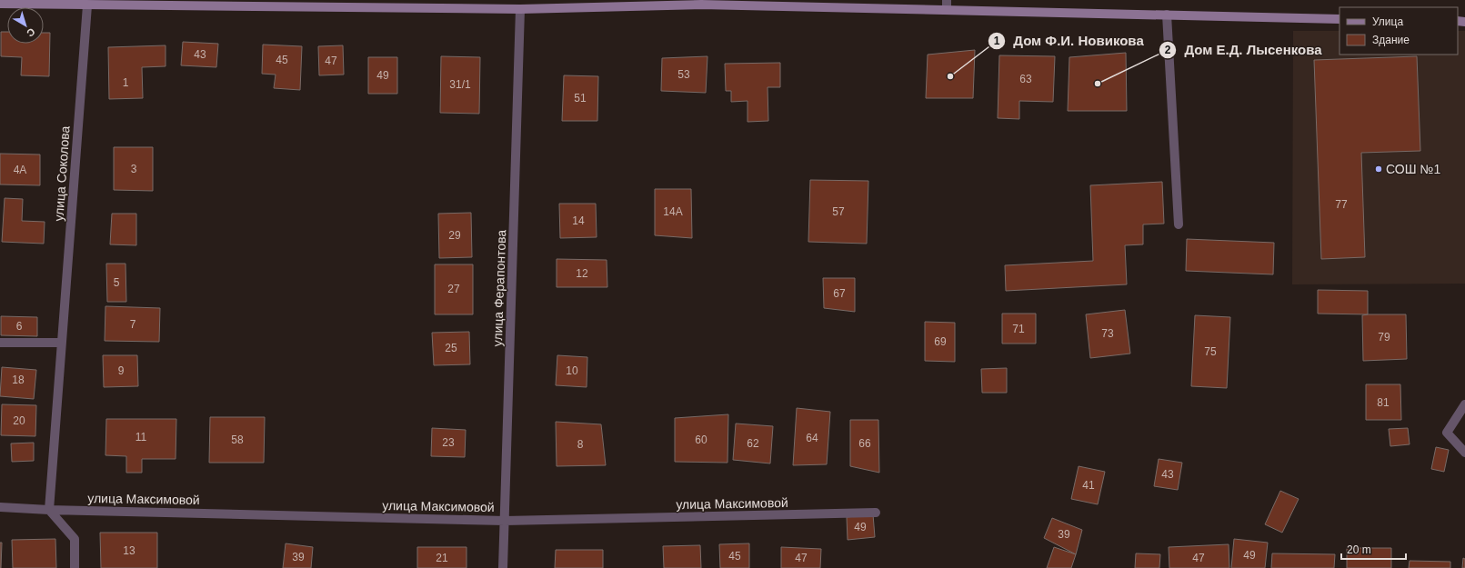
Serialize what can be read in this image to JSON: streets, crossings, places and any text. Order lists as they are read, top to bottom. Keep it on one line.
{"streets":{"street":["улица Соколова","улица Ферапонтова","улица Максимовой"]},"crossings":[["улица Соколова","улица Максимовой"],["улица Ферапонтова","улица Максимовой"]],"places":["Дом Ф.И. Новикова","Дом Е.Д. Лысенкова","СОШ №1"],"house_numbers":["43","45","47","53","49","63","1","31/1","51","3","4А","77","14А","57","14","29","12","5","27","67","7","6","71","73","79","69","25","75","9","10","18","81","20","11","64","58","60","23","62","66","8","43","41","49","39","13","49","45","39","21","47","47"],"legend":["Улица","Здание"],"scale_bar":"20 m","north":"bottom right"}
